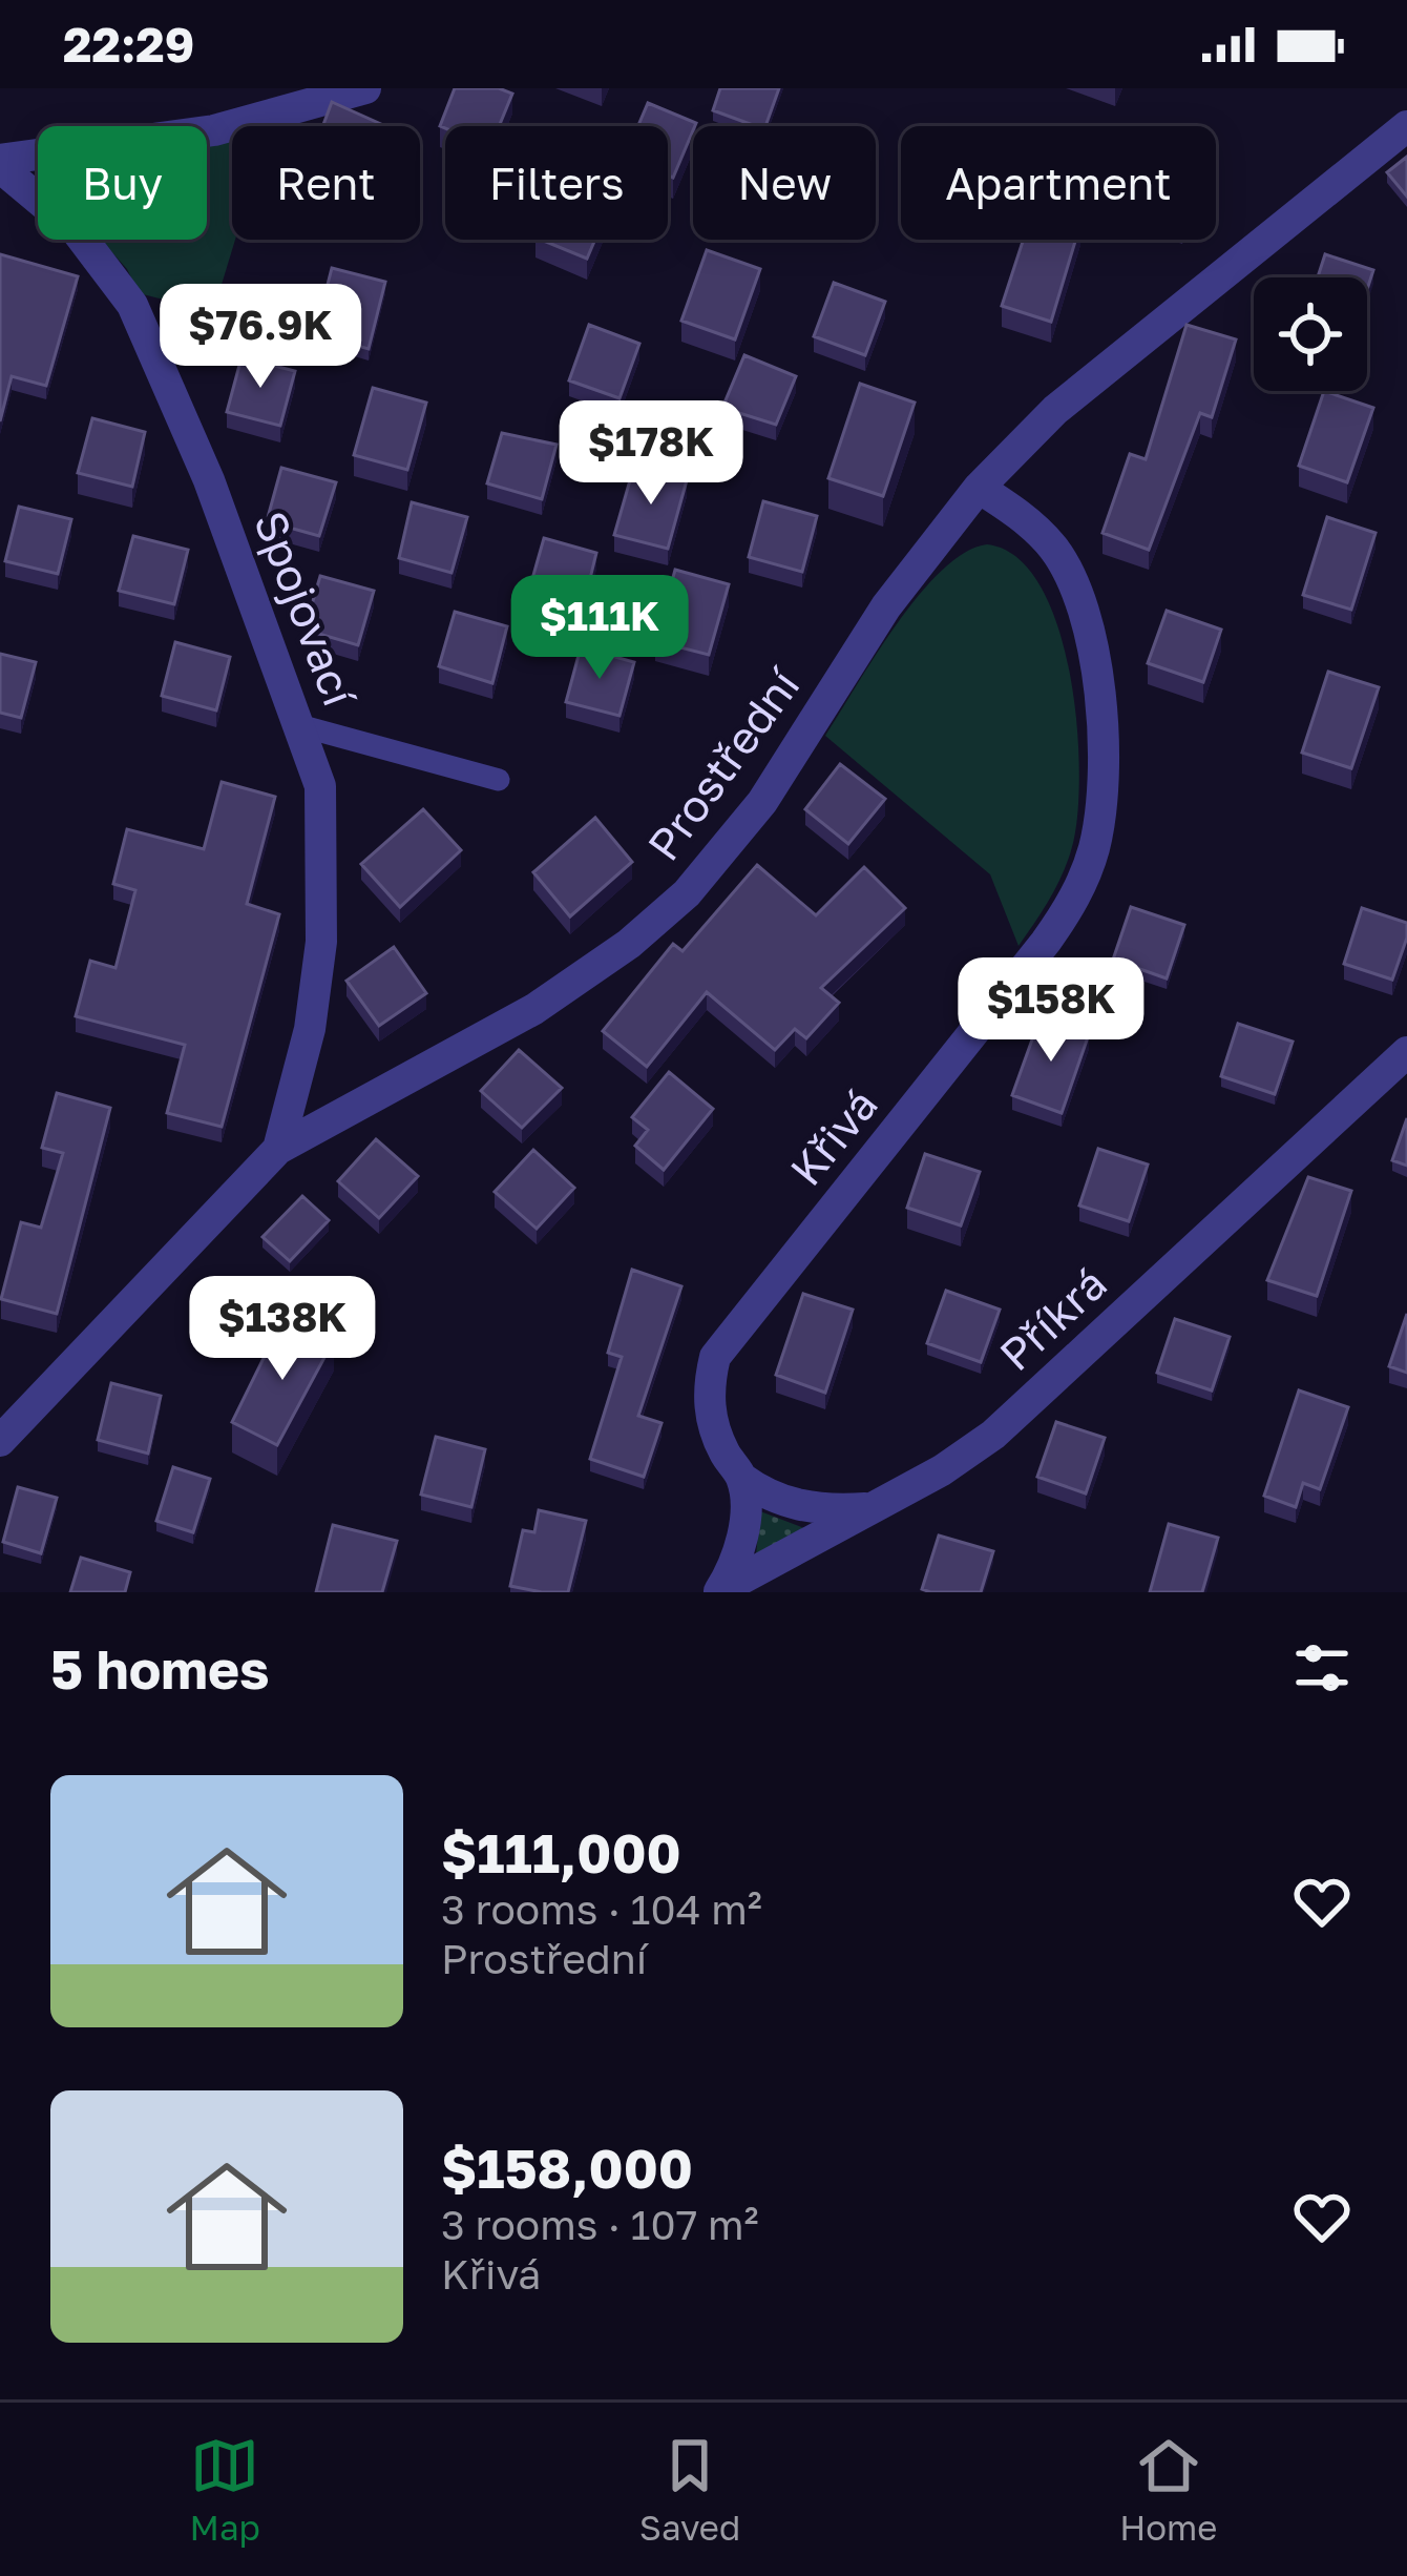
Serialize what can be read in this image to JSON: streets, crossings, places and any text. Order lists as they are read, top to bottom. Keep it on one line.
{"streets":{"street":["Spojovací","Prostřední","Křivá","Příkrá"]},"crossings":[["Spojovací","Prostřední"],["Prostřední","Křivá"],["Křivá","Příkrá"]],"page":{"status":"22:29","chip":["Buy","Rent","Filters","New","Apartment"],"price":["$76.9K","$178K","$111K","$158K","$138K"],"heading":"5 homes","list":[{"name":"$111,000","note":"3 rooms · 104 m² · Prostřední"},{"name":"$158,000","note":"3 rooms · 107 m² · Křivá"}],"tabs":["Map","Saved","Home"]}}
